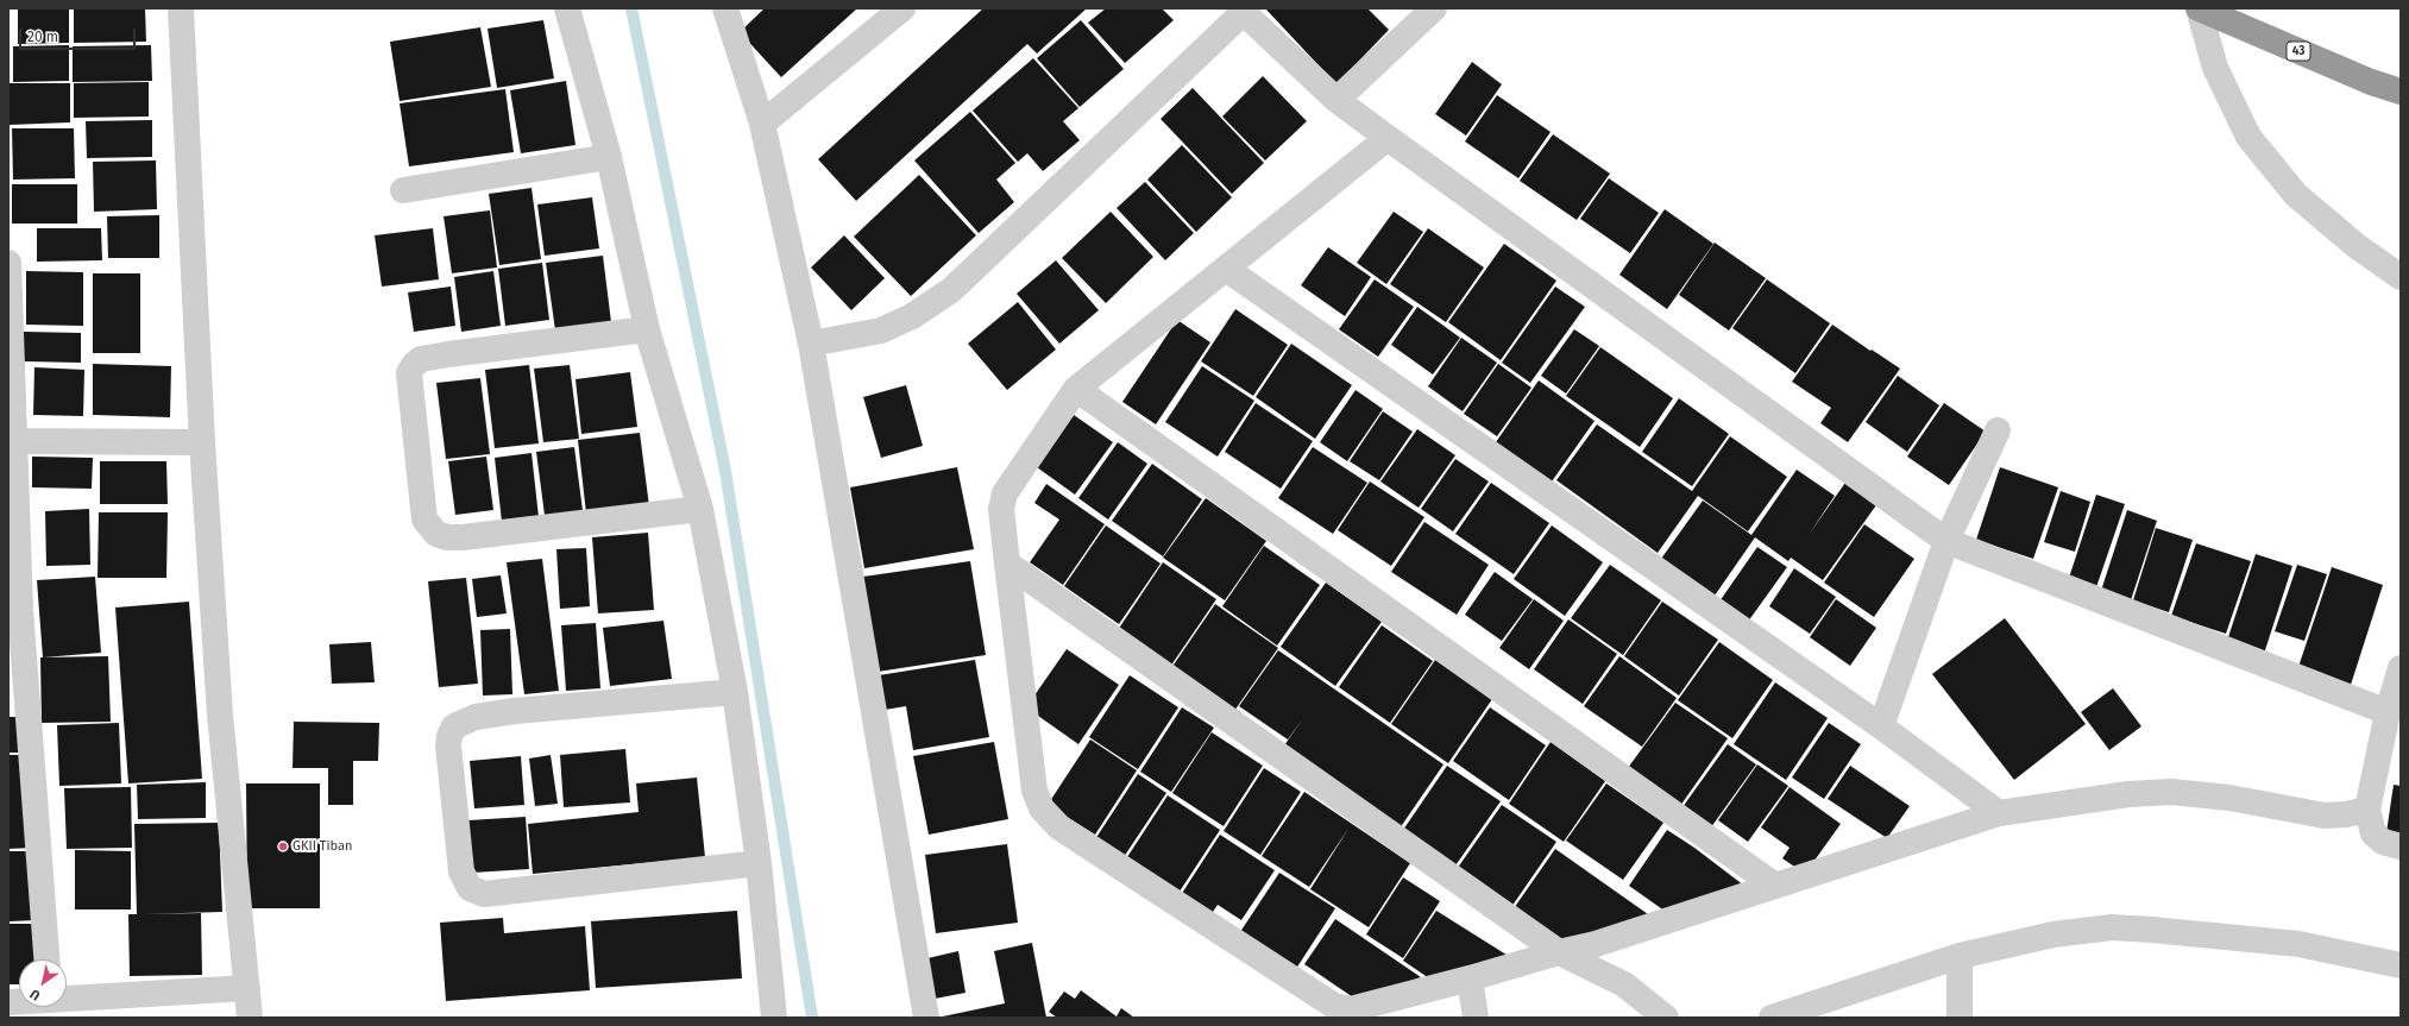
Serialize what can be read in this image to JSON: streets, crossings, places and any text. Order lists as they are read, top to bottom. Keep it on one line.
{"streets":{"highway":["43"]},"places":["GKII Tiban"],"scale_bar":"20 m","north":"bottom left"}
